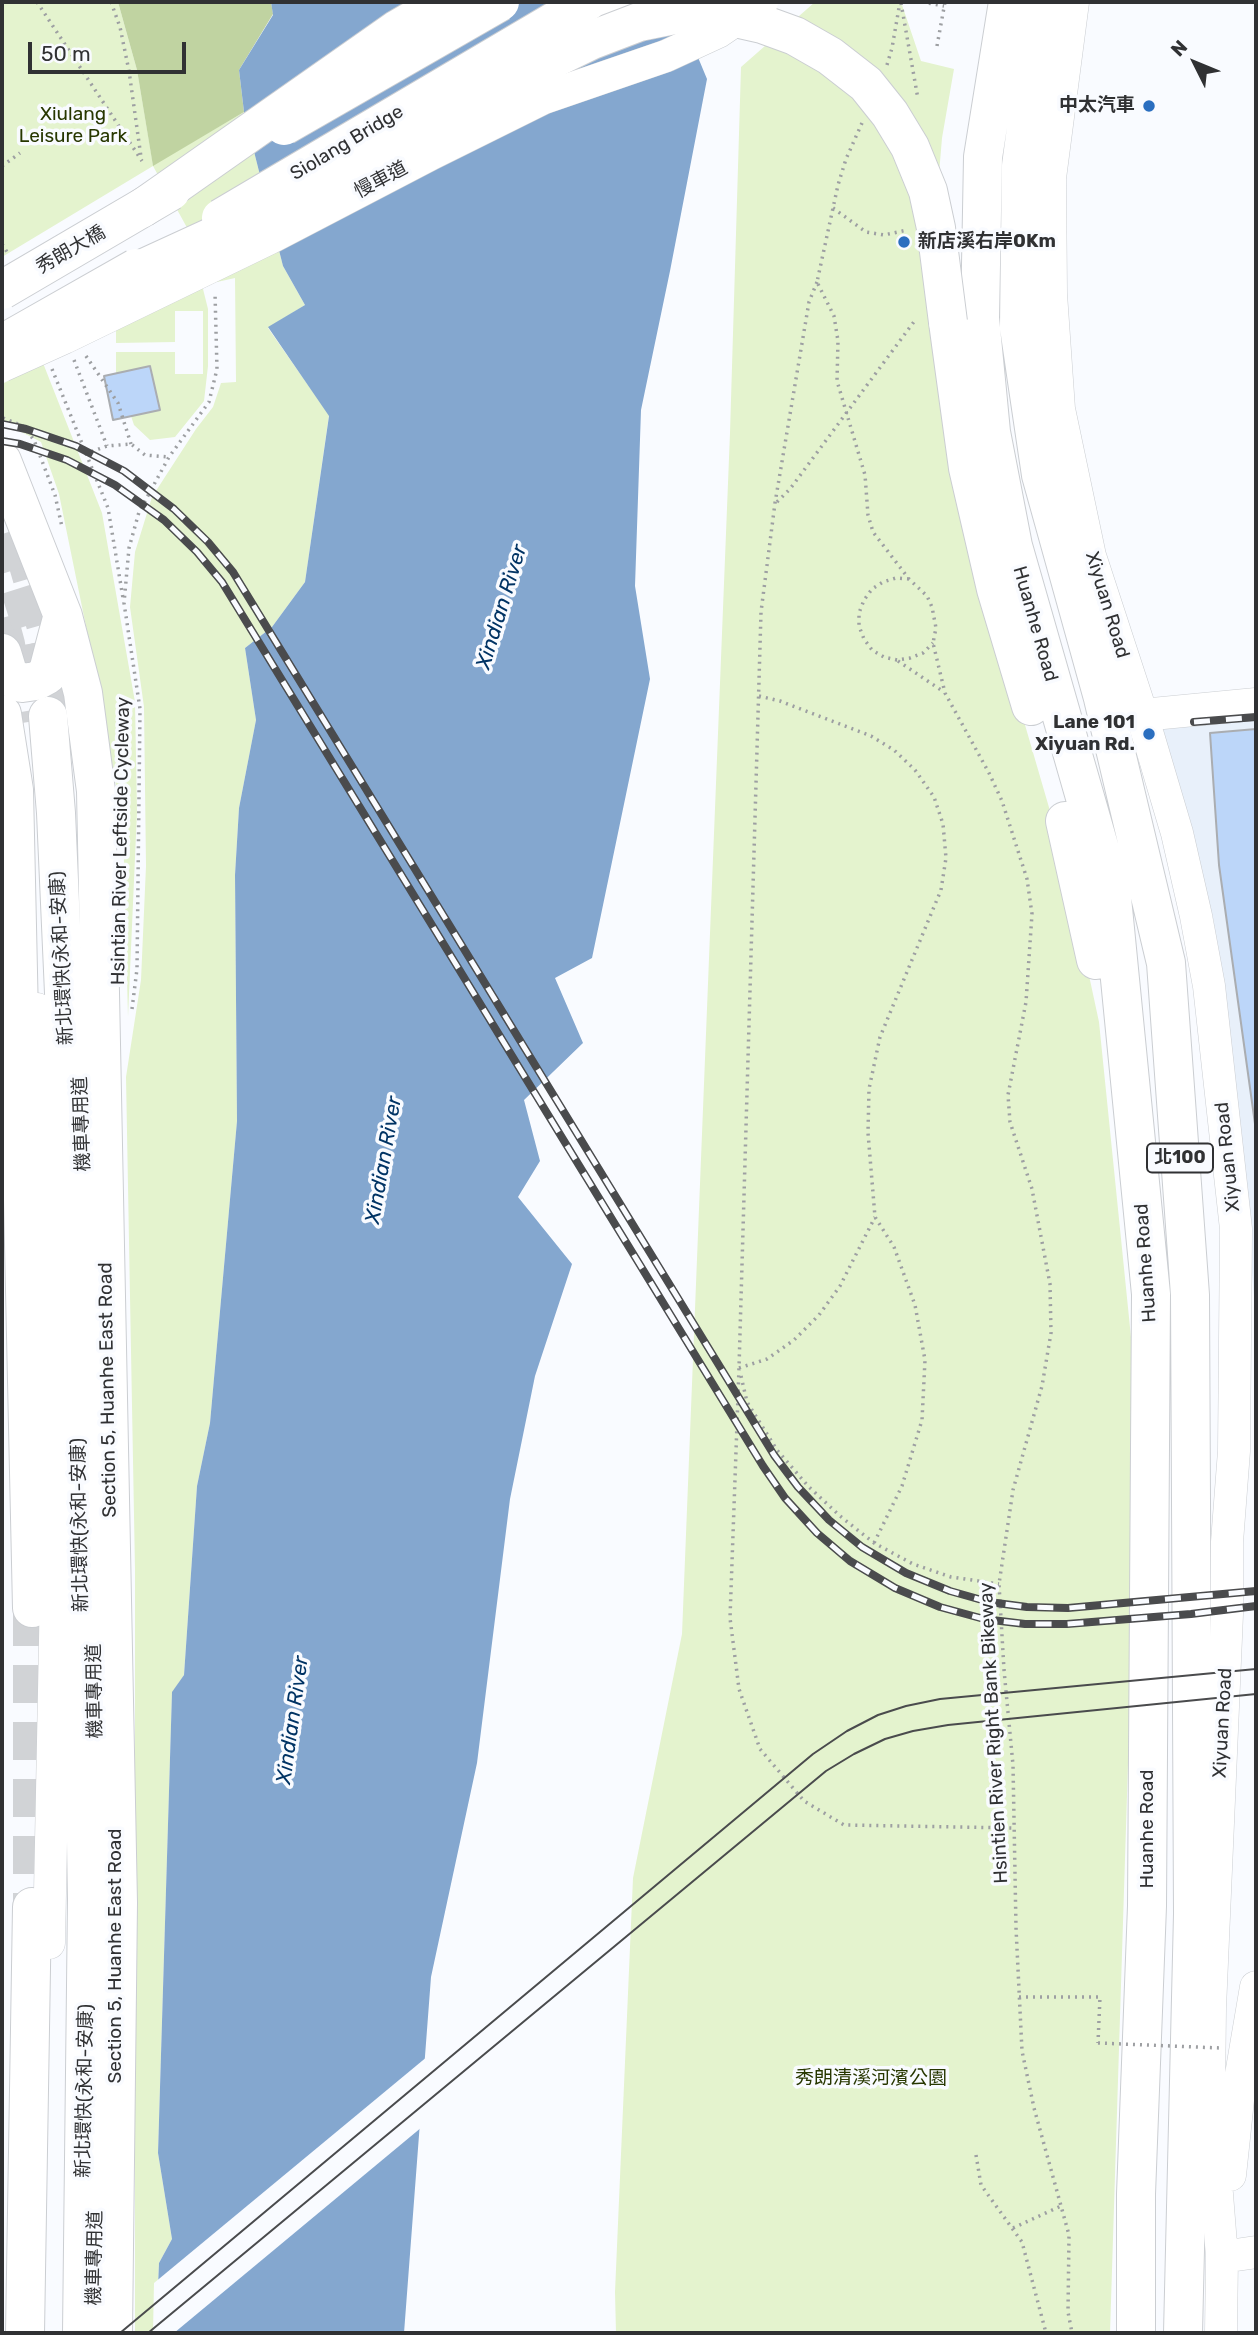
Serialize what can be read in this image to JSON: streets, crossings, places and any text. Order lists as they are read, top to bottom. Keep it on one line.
{"streets":{"main road":["Siolang Bridge","秀朗大橋","Huanhe Road","新北環快(永和-安康)","北100","Section 5, Huanhe East Road"],"street":["慢車道","Xiyuan Road","機車專用道"],"path":["Hsintian River Leftside Cycleway","Hsintien River Right Bank Bikeway"]},"crossings":[["新北環快(永和-安康)","機車專用道"]],"water":["Xindian River"],"parks":["Xiulang Leisure Park","秀朗清溪河濱公園"],"places":["中太汽車","新店溪右岸0Km","Lane 101 Xiyuan Rd."],"scale_bar":"50 m","north":"top left"}
